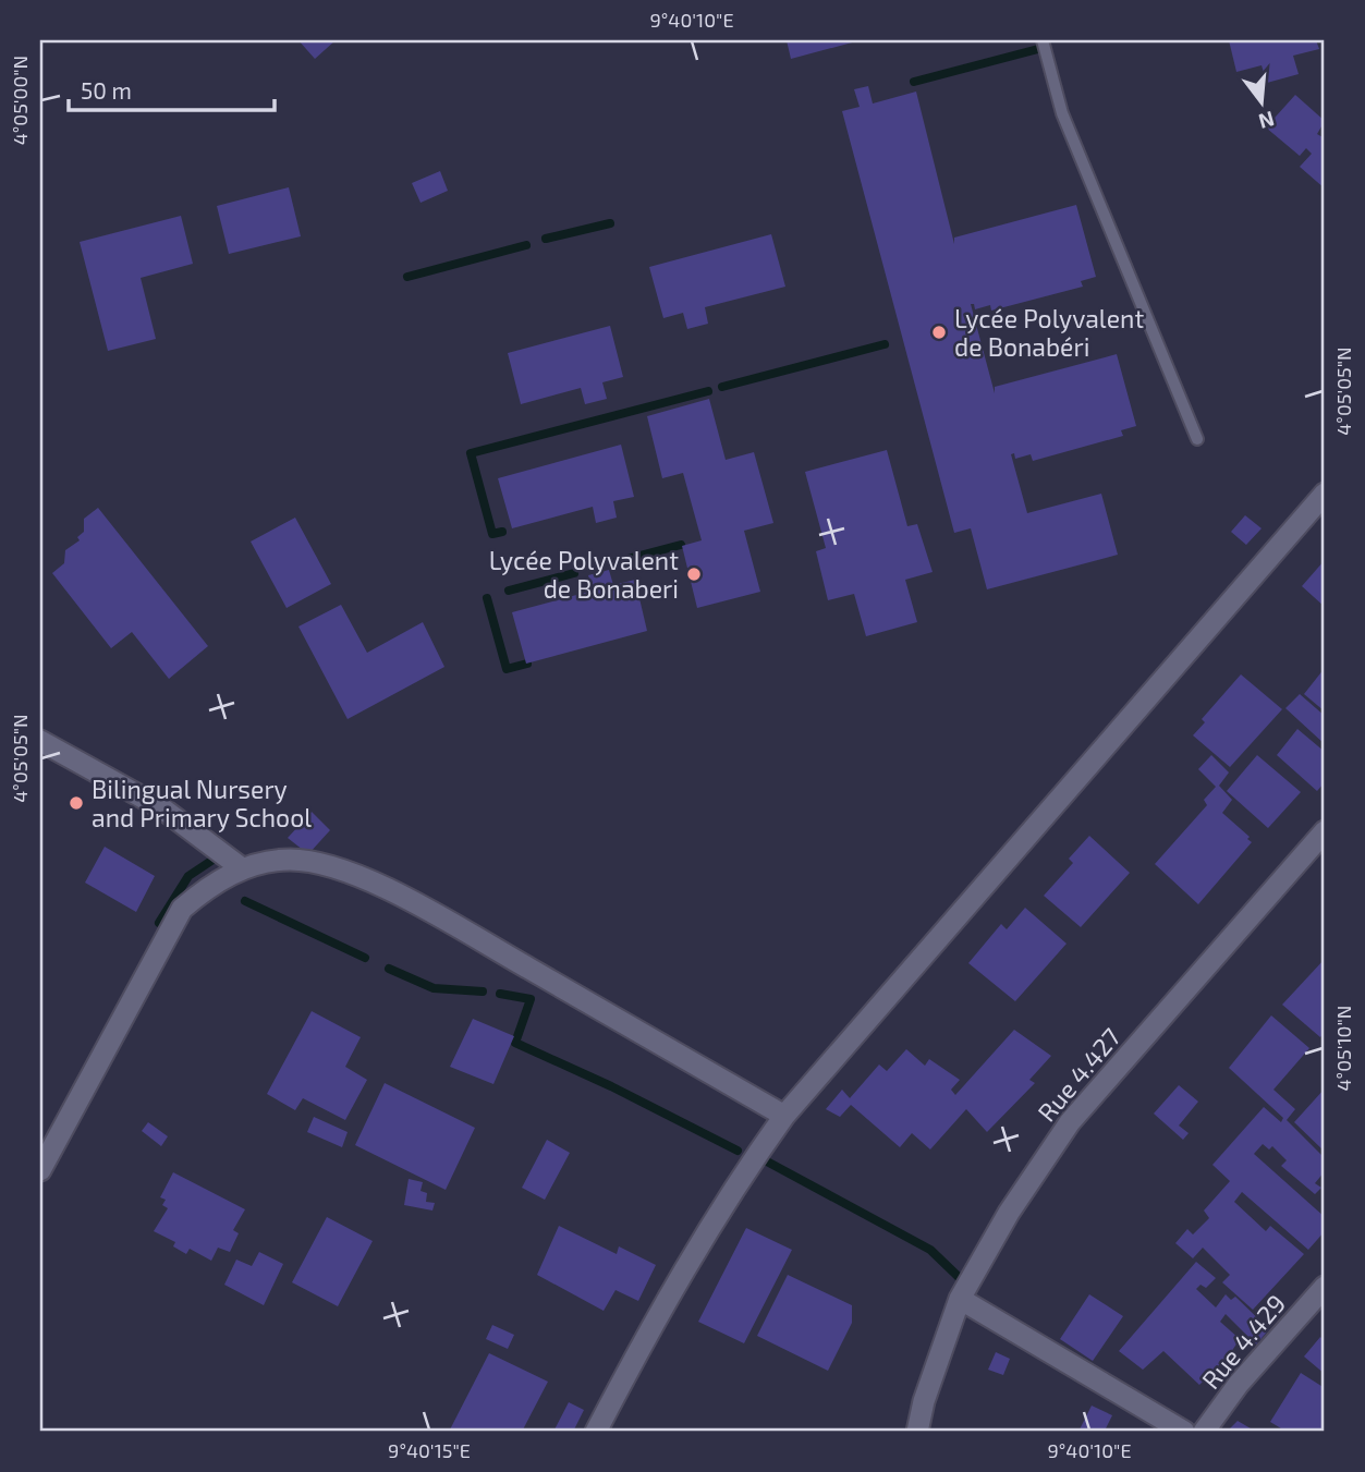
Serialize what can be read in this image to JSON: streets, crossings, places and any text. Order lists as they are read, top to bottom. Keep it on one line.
{"streets":{"street":["Rue 4.427","Rue 4.429"]},"places":["Lycée Polyvalent de Bonabéri","Lycée Polyvalent de Bonaberi","Bilingual Nursery and Primary School"],"scale_bar":"50 m","north":"bottom","coordinates":["9°40'10\"E","4°05'00\"N","4°05'05\"N","4°05'10\"N","9°40'15\"E"]}
